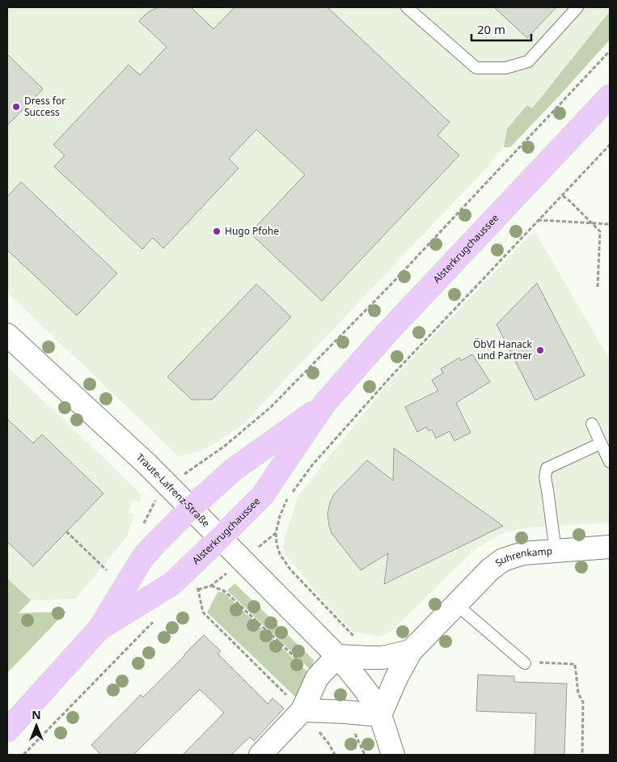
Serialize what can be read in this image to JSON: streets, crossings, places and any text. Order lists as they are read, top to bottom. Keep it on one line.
{"streets":{"main road":["Alsterkrugchaussee"],"street":["Traute-Lafrenz-Straße","Suhrenkamp"]},"crossings":[["Alsterkrugchaussee","Traute-Lafrenz-Straße"],["Traute-Lafrenz-Straße","Suhrenkamp"]],"places":["Dress for Success","Hugo Pfohe","ÖbVI Hanack und Partner"],"scale_bar":"20 m","north":"top"}
